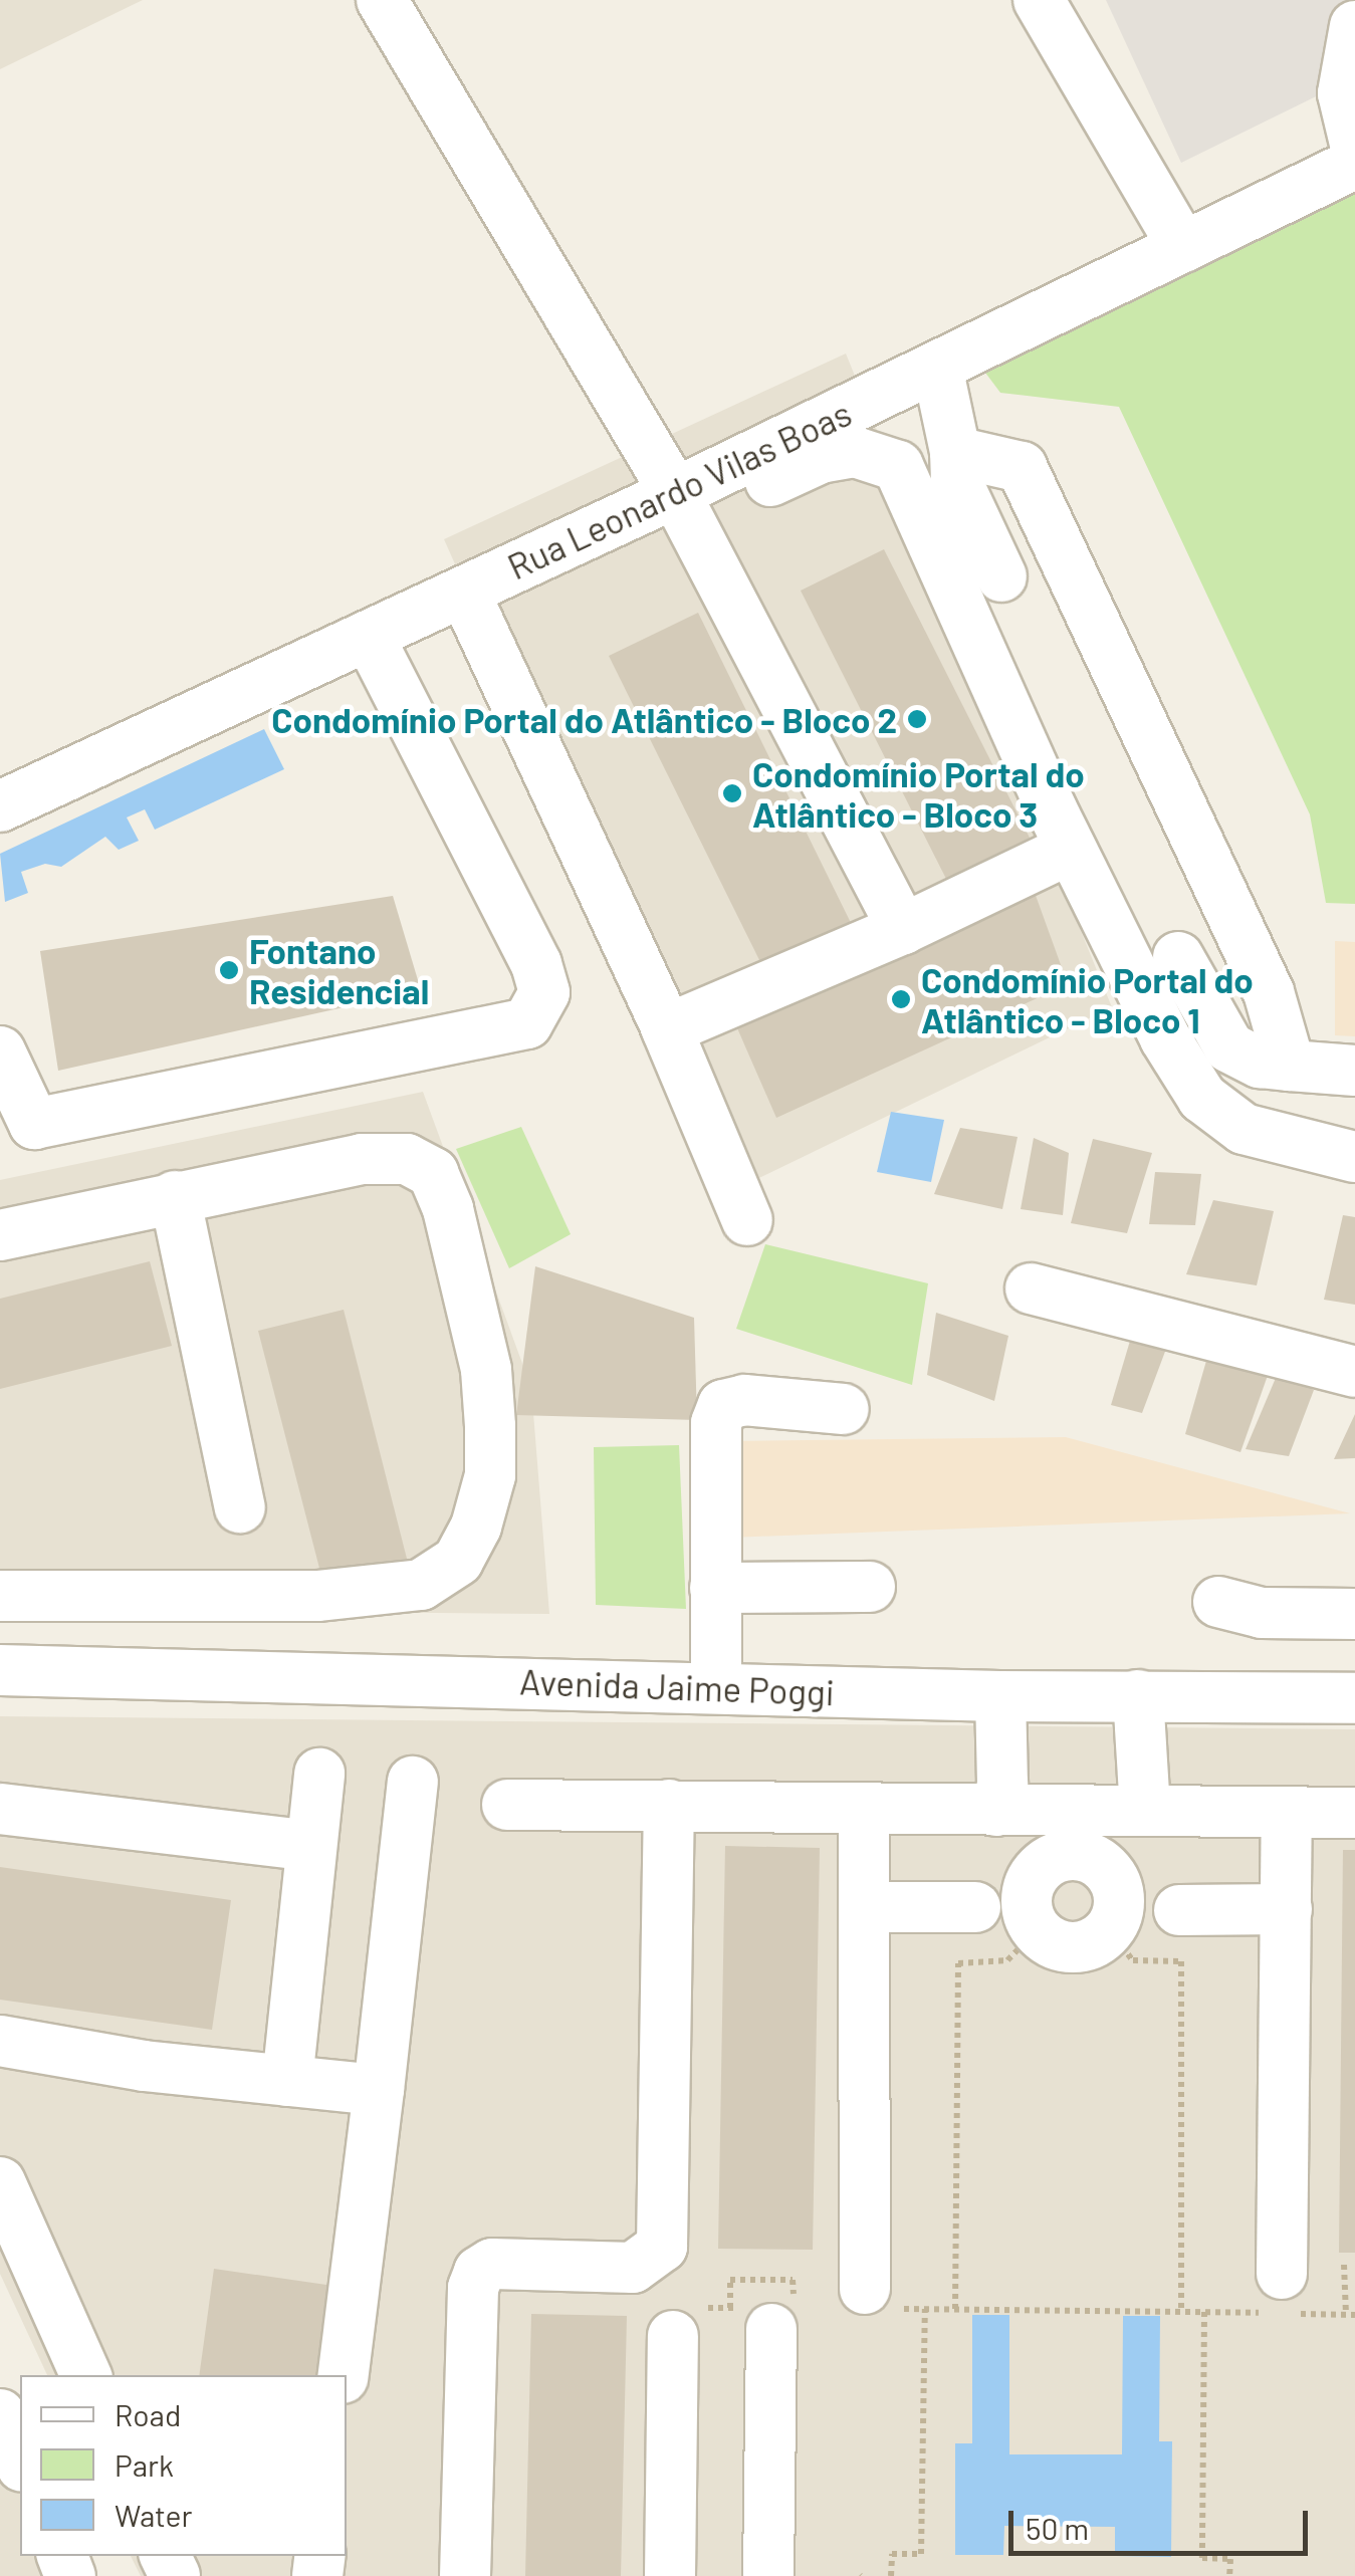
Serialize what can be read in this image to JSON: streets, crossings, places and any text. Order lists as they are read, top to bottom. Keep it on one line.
{"streets":{"street":["Rua Leonardo Vilas Boas","Avenida Jaime Poggi"]},"places":["Condomínio Portal do Atlântico - Bloco 2","Condomínio Portal do Atlântico - Bloco 3","Fontano Residencial","Condomínio Portal do Atlântico - Bloco 1"],"legend":["Road","Park","Water"],"scale_bar":"50 m"}
